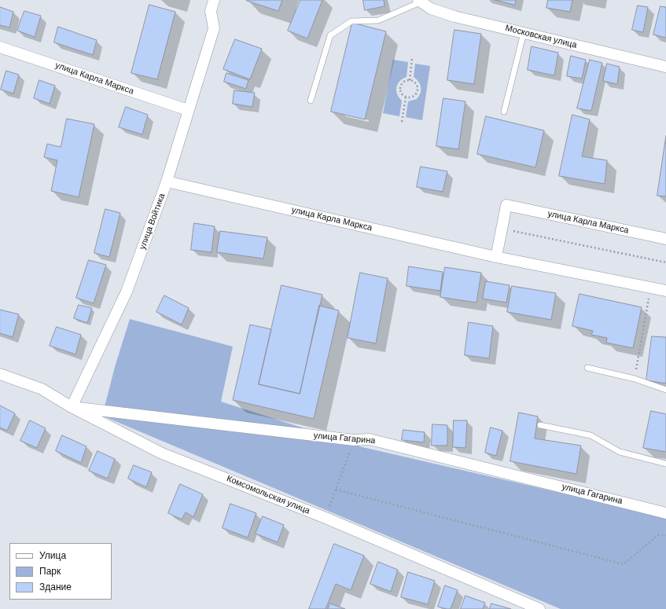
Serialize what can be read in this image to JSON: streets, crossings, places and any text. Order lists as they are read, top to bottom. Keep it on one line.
{"streets":{"street":["Московская улица","улица Карла Маркса","улица Войтика","улица Гагарина","Комсомольская улица"]},"crossings":[["улица Карла Маркса","улица Войтика"],["улица Войтика","улица Гагарина"],["улица Войтика","Комсомольская улица"],["улица Гагарина","Комсомольская улица"]],"legend":["Улица","Парк","Здание"]}
